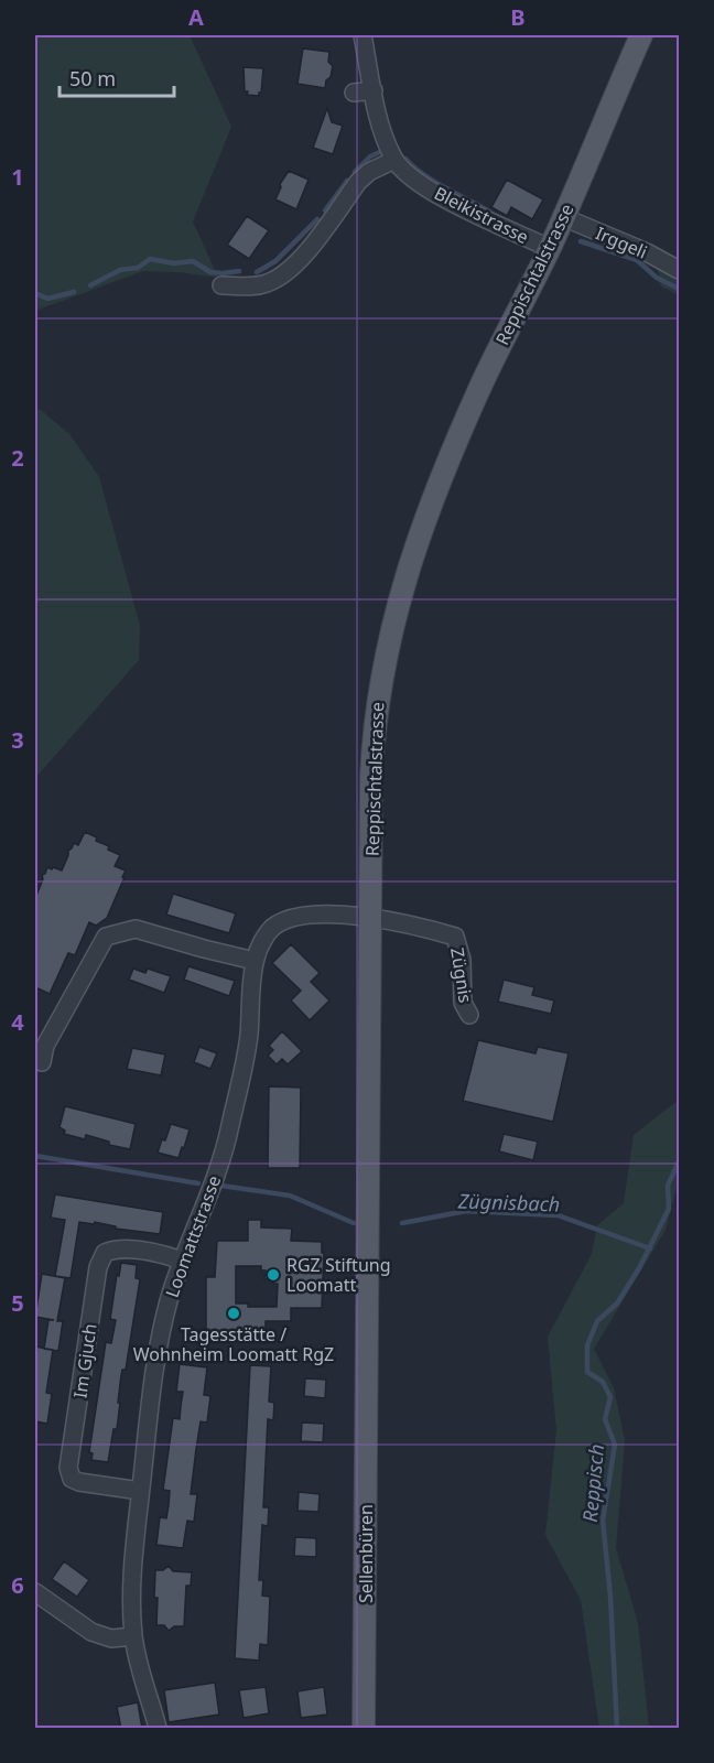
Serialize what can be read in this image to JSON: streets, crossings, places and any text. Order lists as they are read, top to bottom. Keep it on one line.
{"streets":{"main road":["Reppischtalstrasse","Sellenbüren"],"street":["Bleikistrasse","Irggeli","Zügnis","Loomattstrasse","Im Gjuch"]},"crossings":[["Bleikistrasse","Reppischtalstrasse"],["Irggeli","Reppischtalstrasse"],["Reppischtalstrasse","Loomattstrasse"],["Reppischtalstrasse","Sellenbüren"],["Zügnis","Loomattstrasse"],["Loomattstrasse","Im Gjuch"]],"water":["Zügnisbach","Reppisch"],"places":["RGZ Stiftung Loomatt","Tagesstätte / Wohnheim Loomatt RgZ"],"scale_bar":"50 m","grid":{"columns":["A","B"],"rows":["1","2","3","4","5","6"]}}
